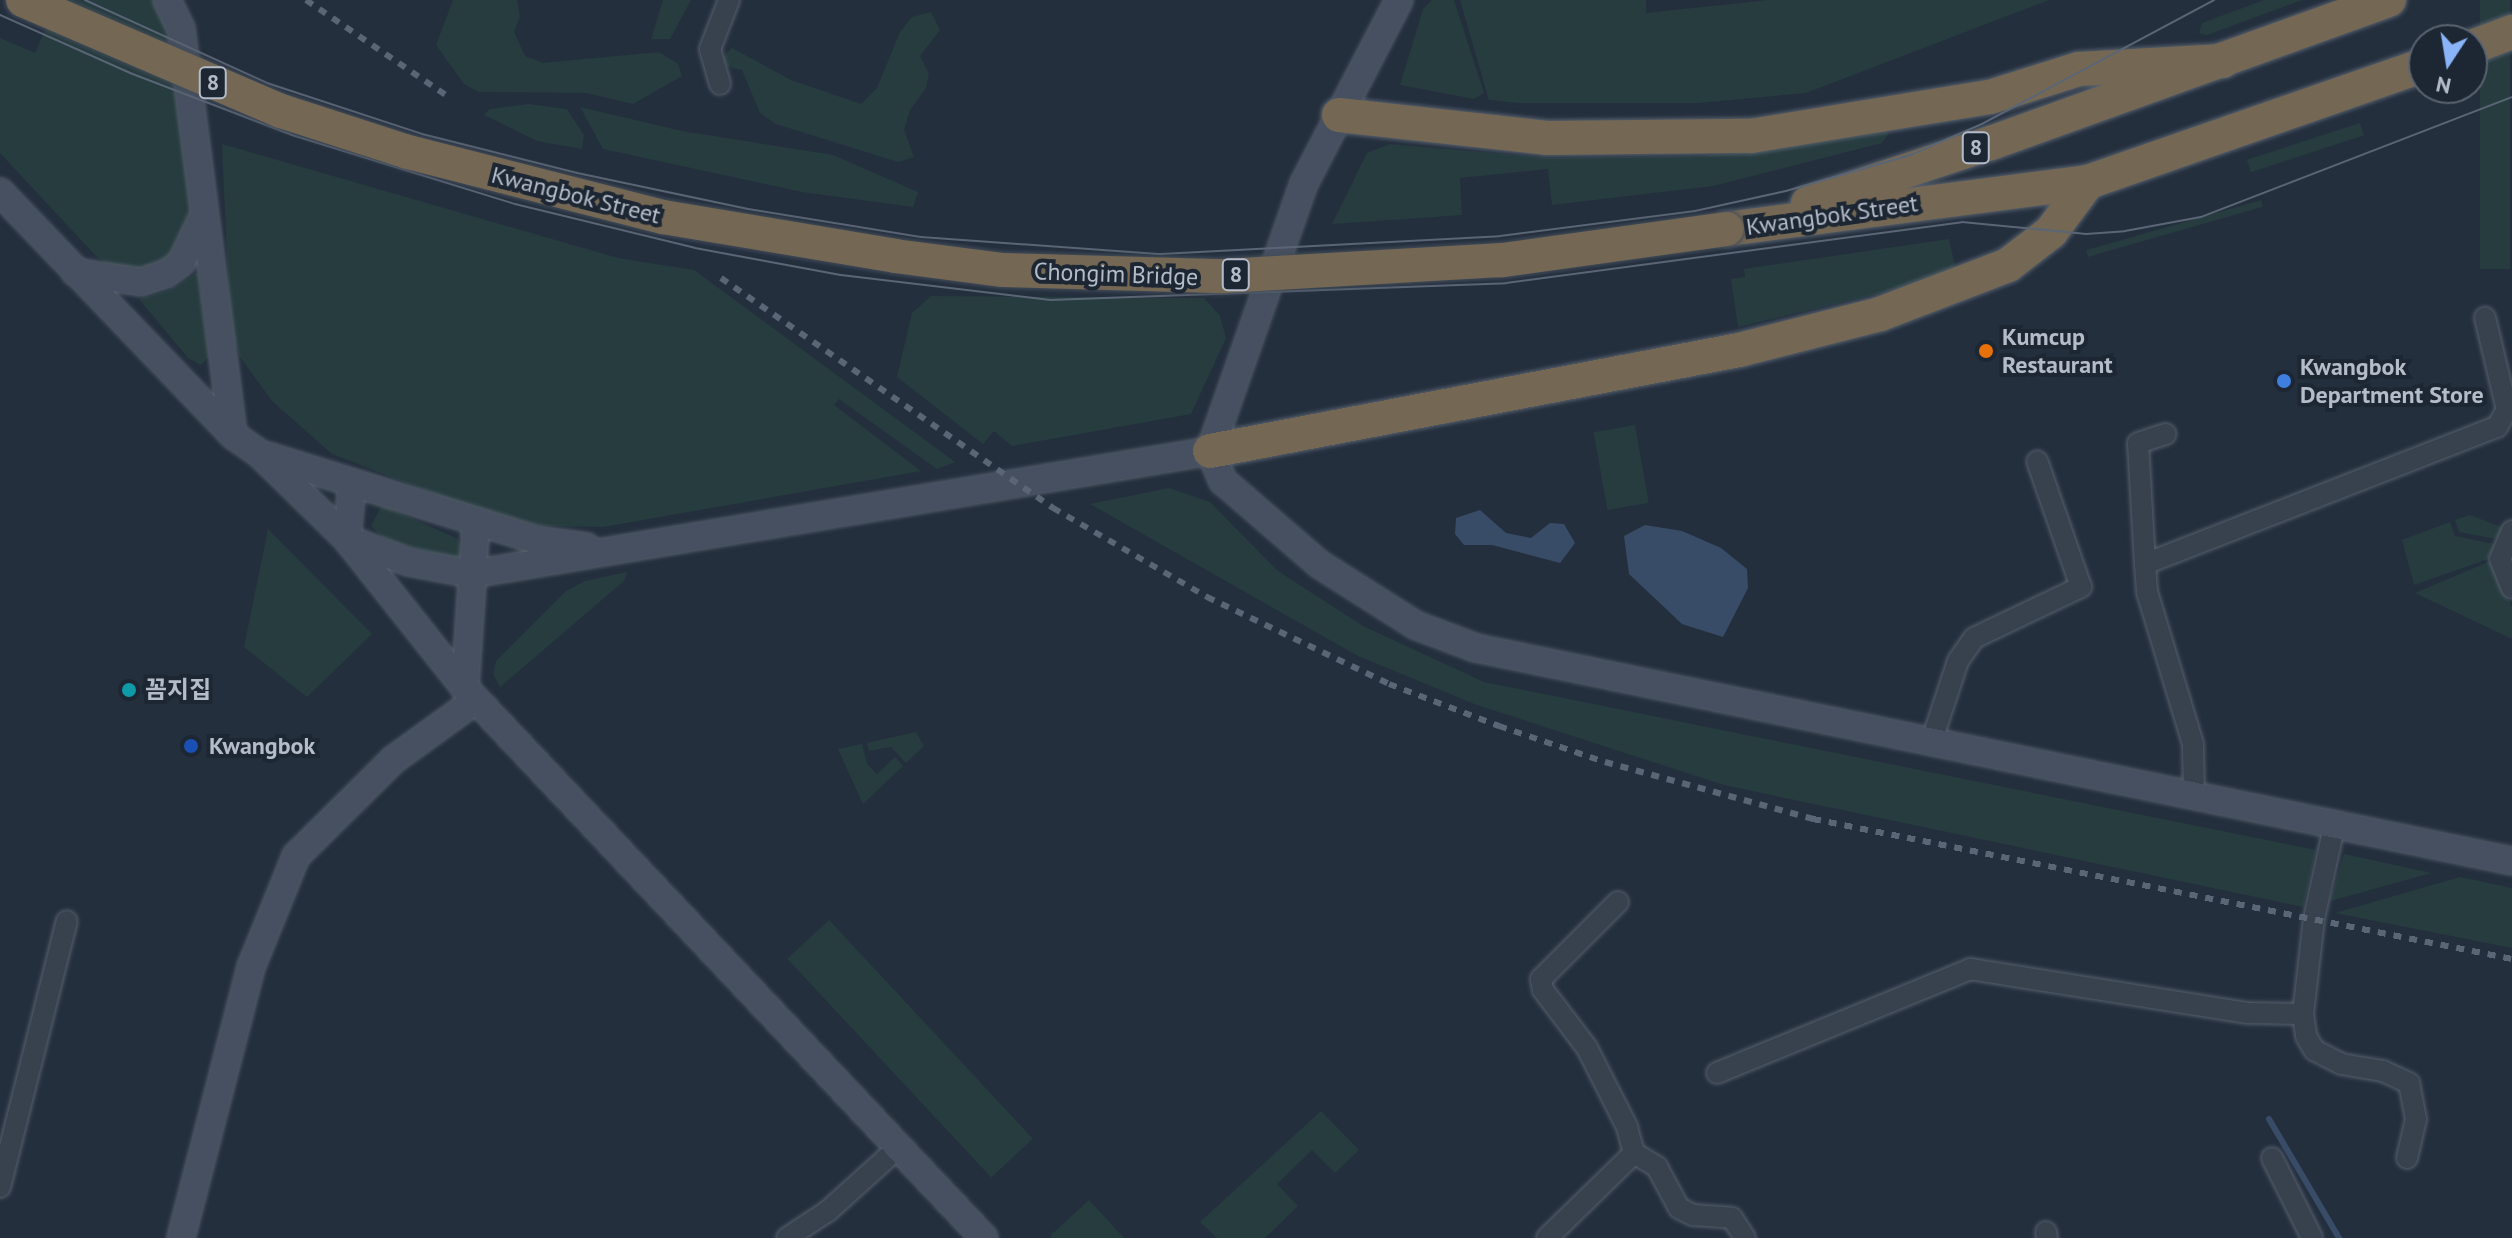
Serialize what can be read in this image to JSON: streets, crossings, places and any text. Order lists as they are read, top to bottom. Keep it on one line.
{"streets":{"highway":["8","Kwangbok Street","Chongim Bridge"]},"crossings":[["Kwangbok Street","Chongim Bridge"]],"places":["Kumcup Restaurant","Kwangbok Department Store","꼼지집","Kwangbok"],"north":"bottom"}
